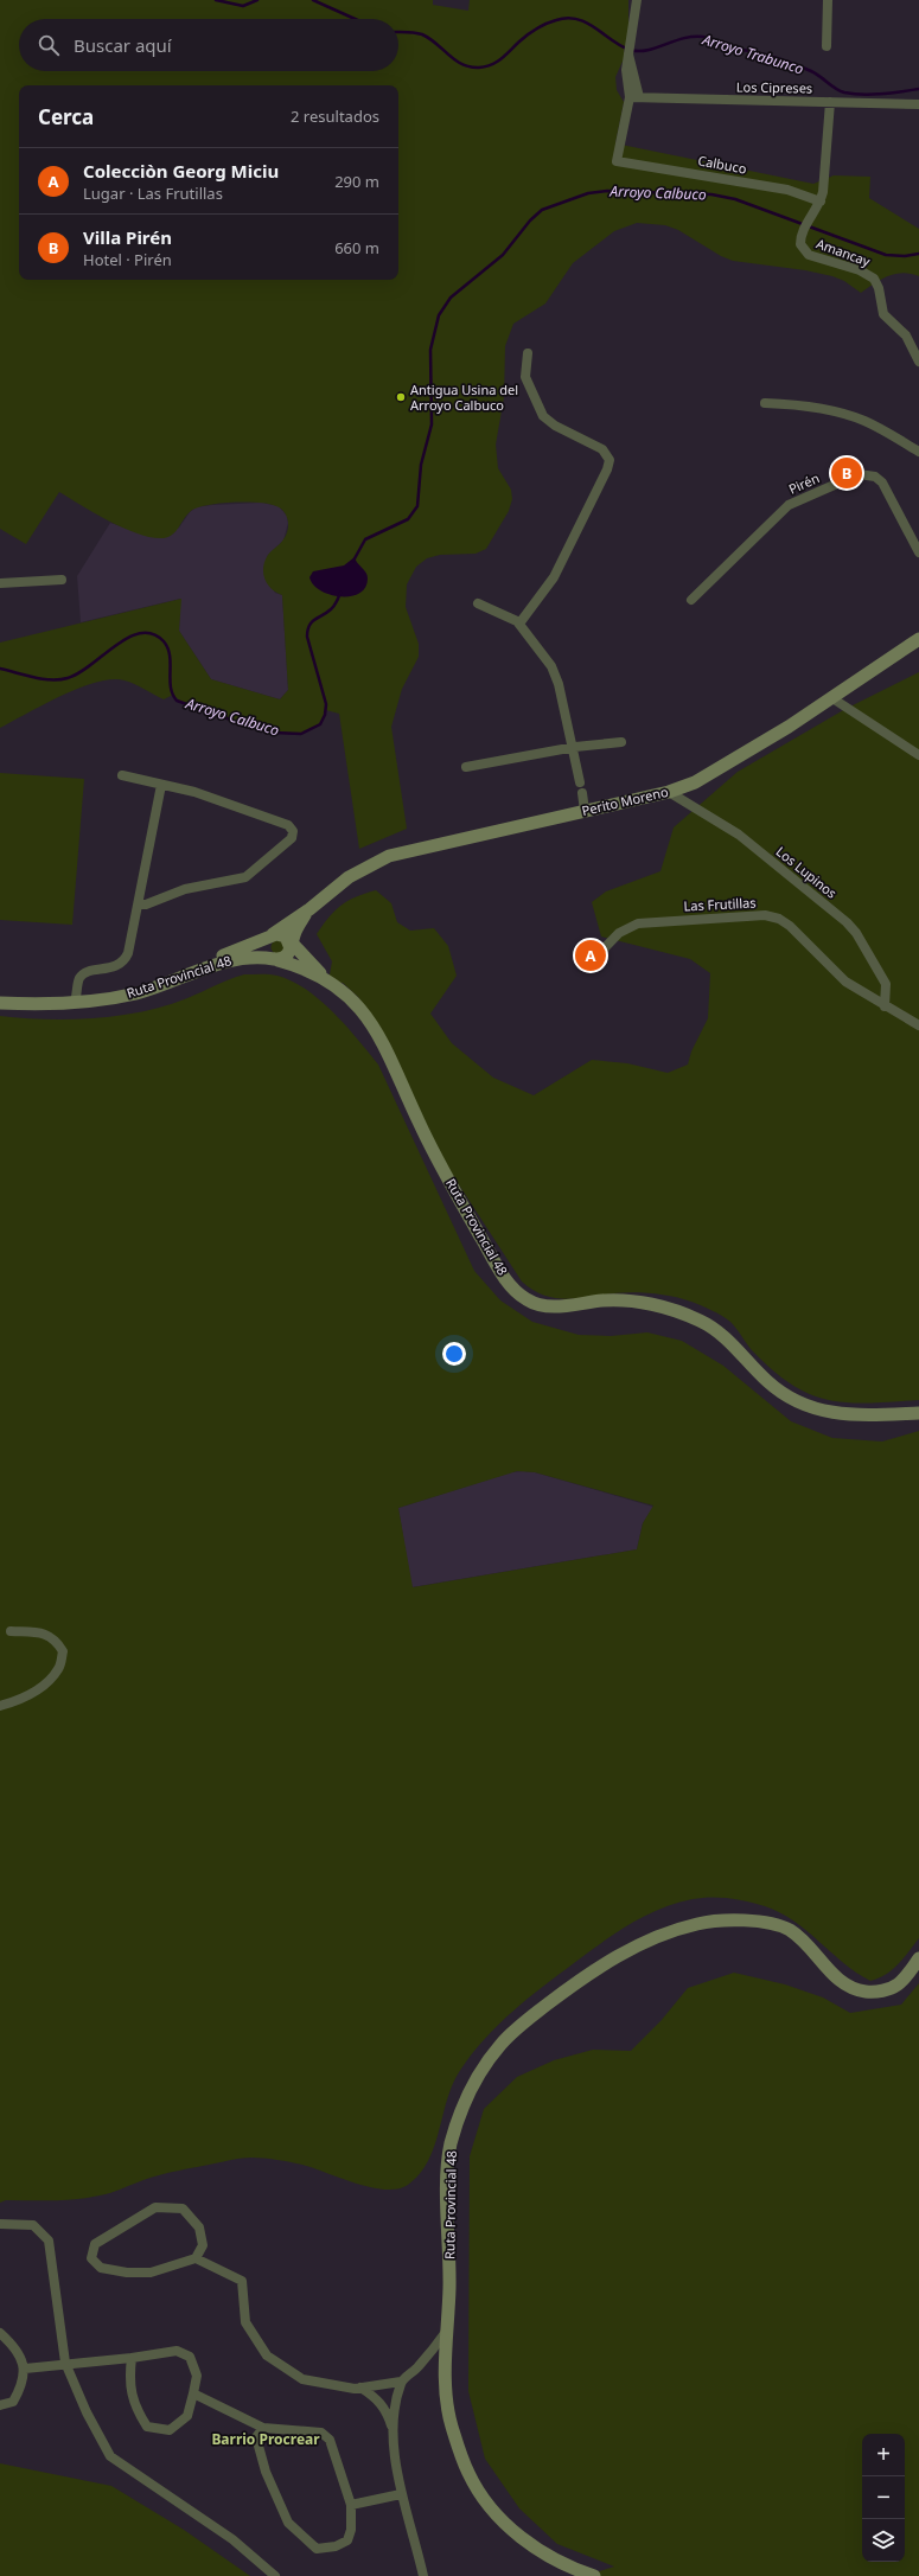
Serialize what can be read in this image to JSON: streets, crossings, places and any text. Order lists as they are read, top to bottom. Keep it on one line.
{"streets":{"main road":["Perito Moreno","Ruta Provincial 48"],"street":["Los Cipreses","Calbuco","Amancay","Pirén","Los Lupinos","Las Frutillas"]},"crossings":[["Los Cipreses","Calbuco"],["Los Cipreses","Amancay"],["Calbuco","Amancay"],["Perito Moreno","Los Lupinos"],["Perito Moreno","Ruta Provincial 48"],["Los Lupinos","Las Frutillas"]],"districts":["Barrio Procrear"],"water":["Arroyo Trabunco","Arroyo Calbuco"],"places":["Antigua Usina del Arroyo Calbuco"],"page":{"search":"Buscar aquí","heading":["Cerca","2 resultados"],"list":[{"mark":"A","name":"Colecciòn Georg Miciu","note":"Lugar · Las Frutillas","value":"290 m"},{"mark":"B","name":"Villa Pirén","note":"Hotel · Pirén","value":"660 m"}],"pins":["B","A"],"map_buttons":["+","−"]}}
